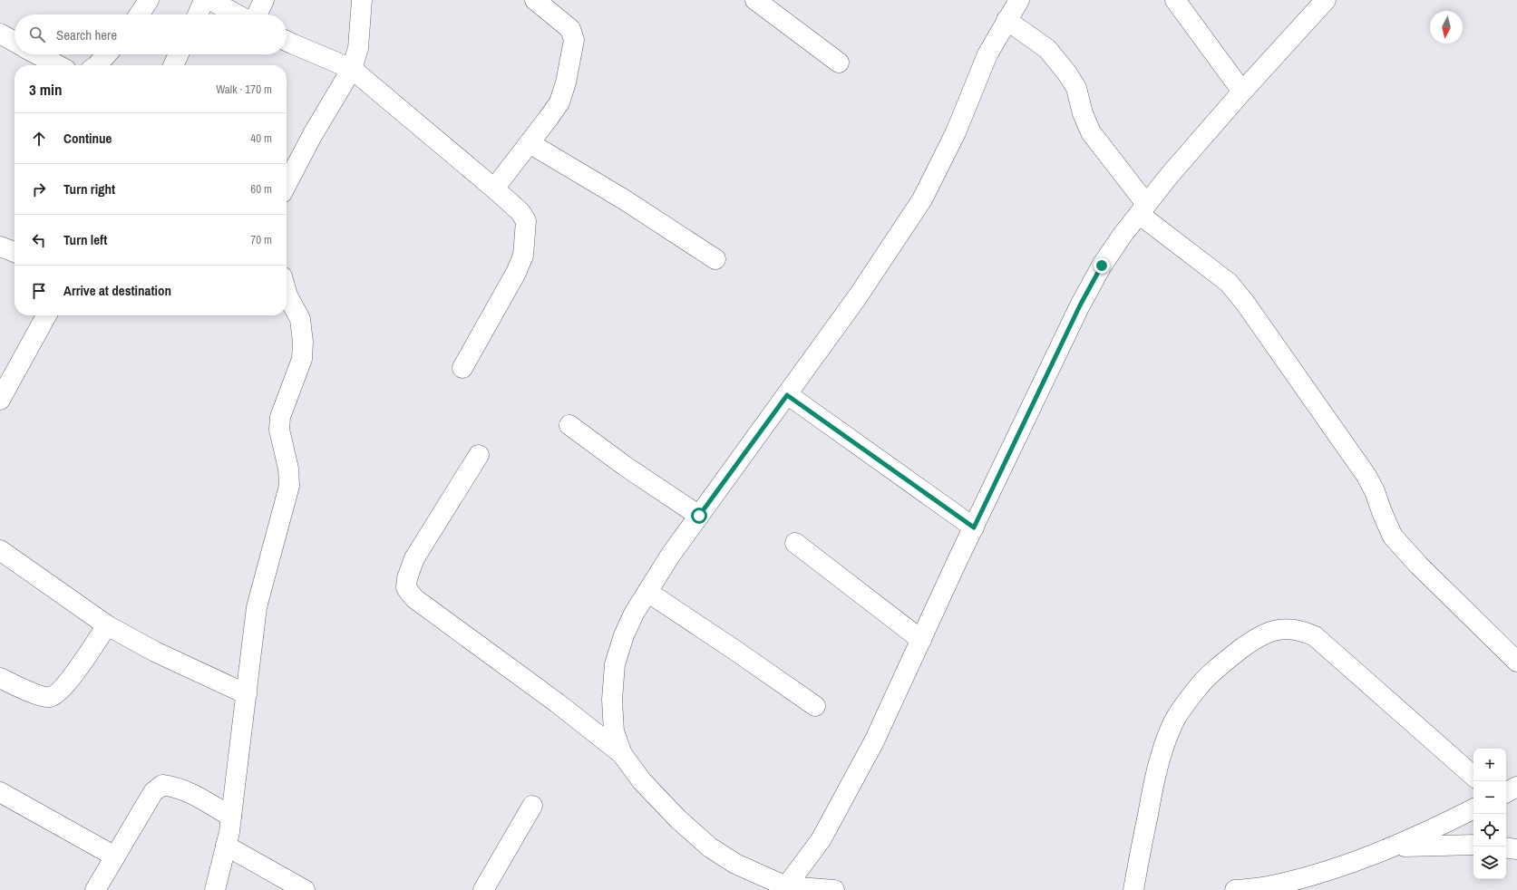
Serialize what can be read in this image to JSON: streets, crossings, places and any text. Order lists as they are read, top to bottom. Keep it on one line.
{"north":"bottom","page":{"search":"Search here","heading":["3 min","Walk · 170 m"],"list":[["Continue","40 m"],["Turn right","60 m"],["Turn left","70 m"],"Arrive at destination"],"map_buttons":["+","−"]}}
